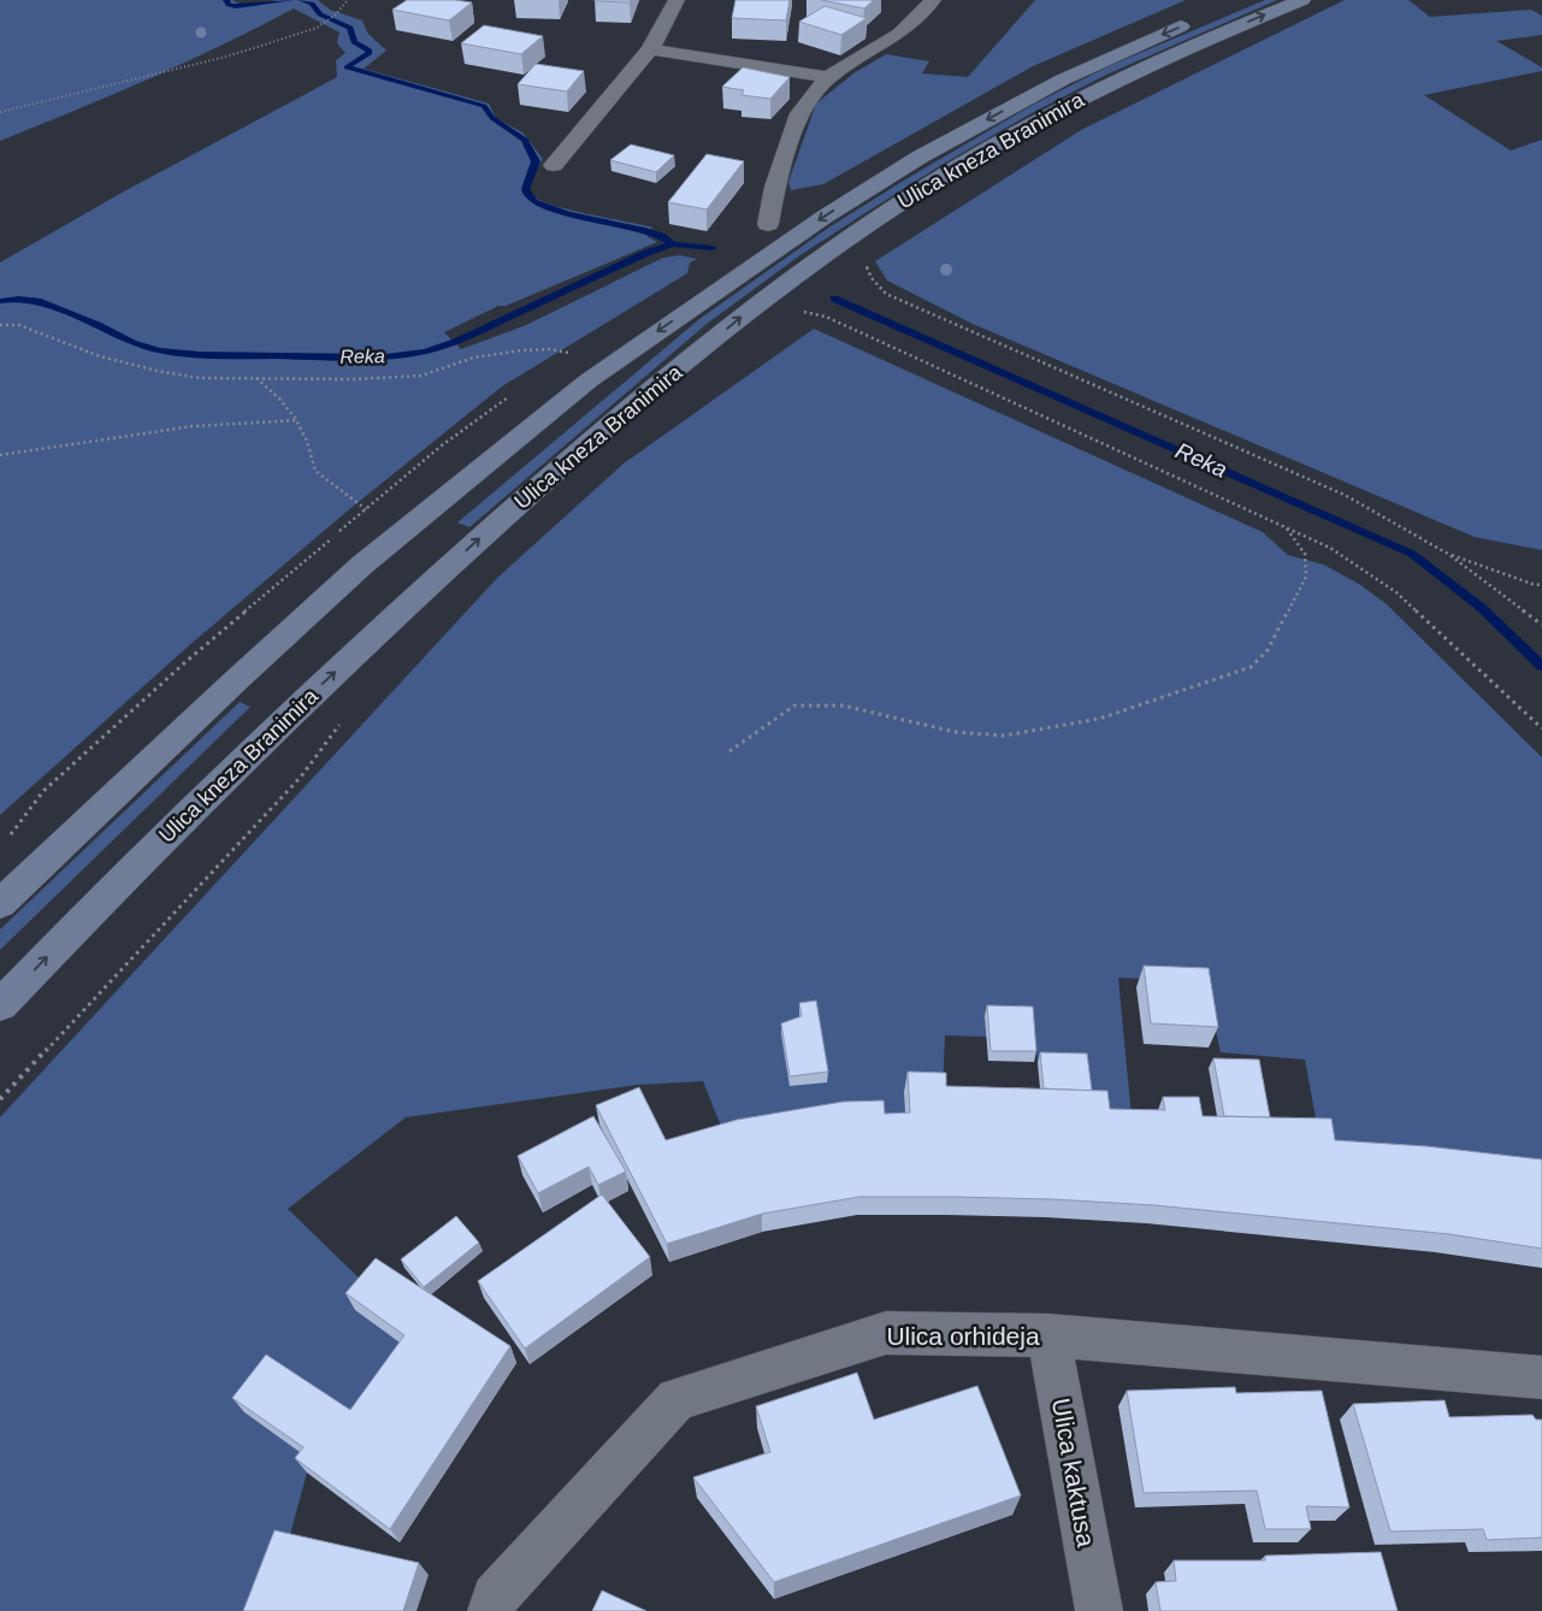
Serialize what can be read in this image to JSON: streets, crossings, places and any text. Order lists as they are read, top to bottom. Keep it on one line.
{"streets":{"street":["Ulica kneza Branimira","Ulica orhideja","Ulica kaktusa"]},"crossings":[["Ulica orhideja","Ulica kaktusa"]],"water":["Reka"]}
